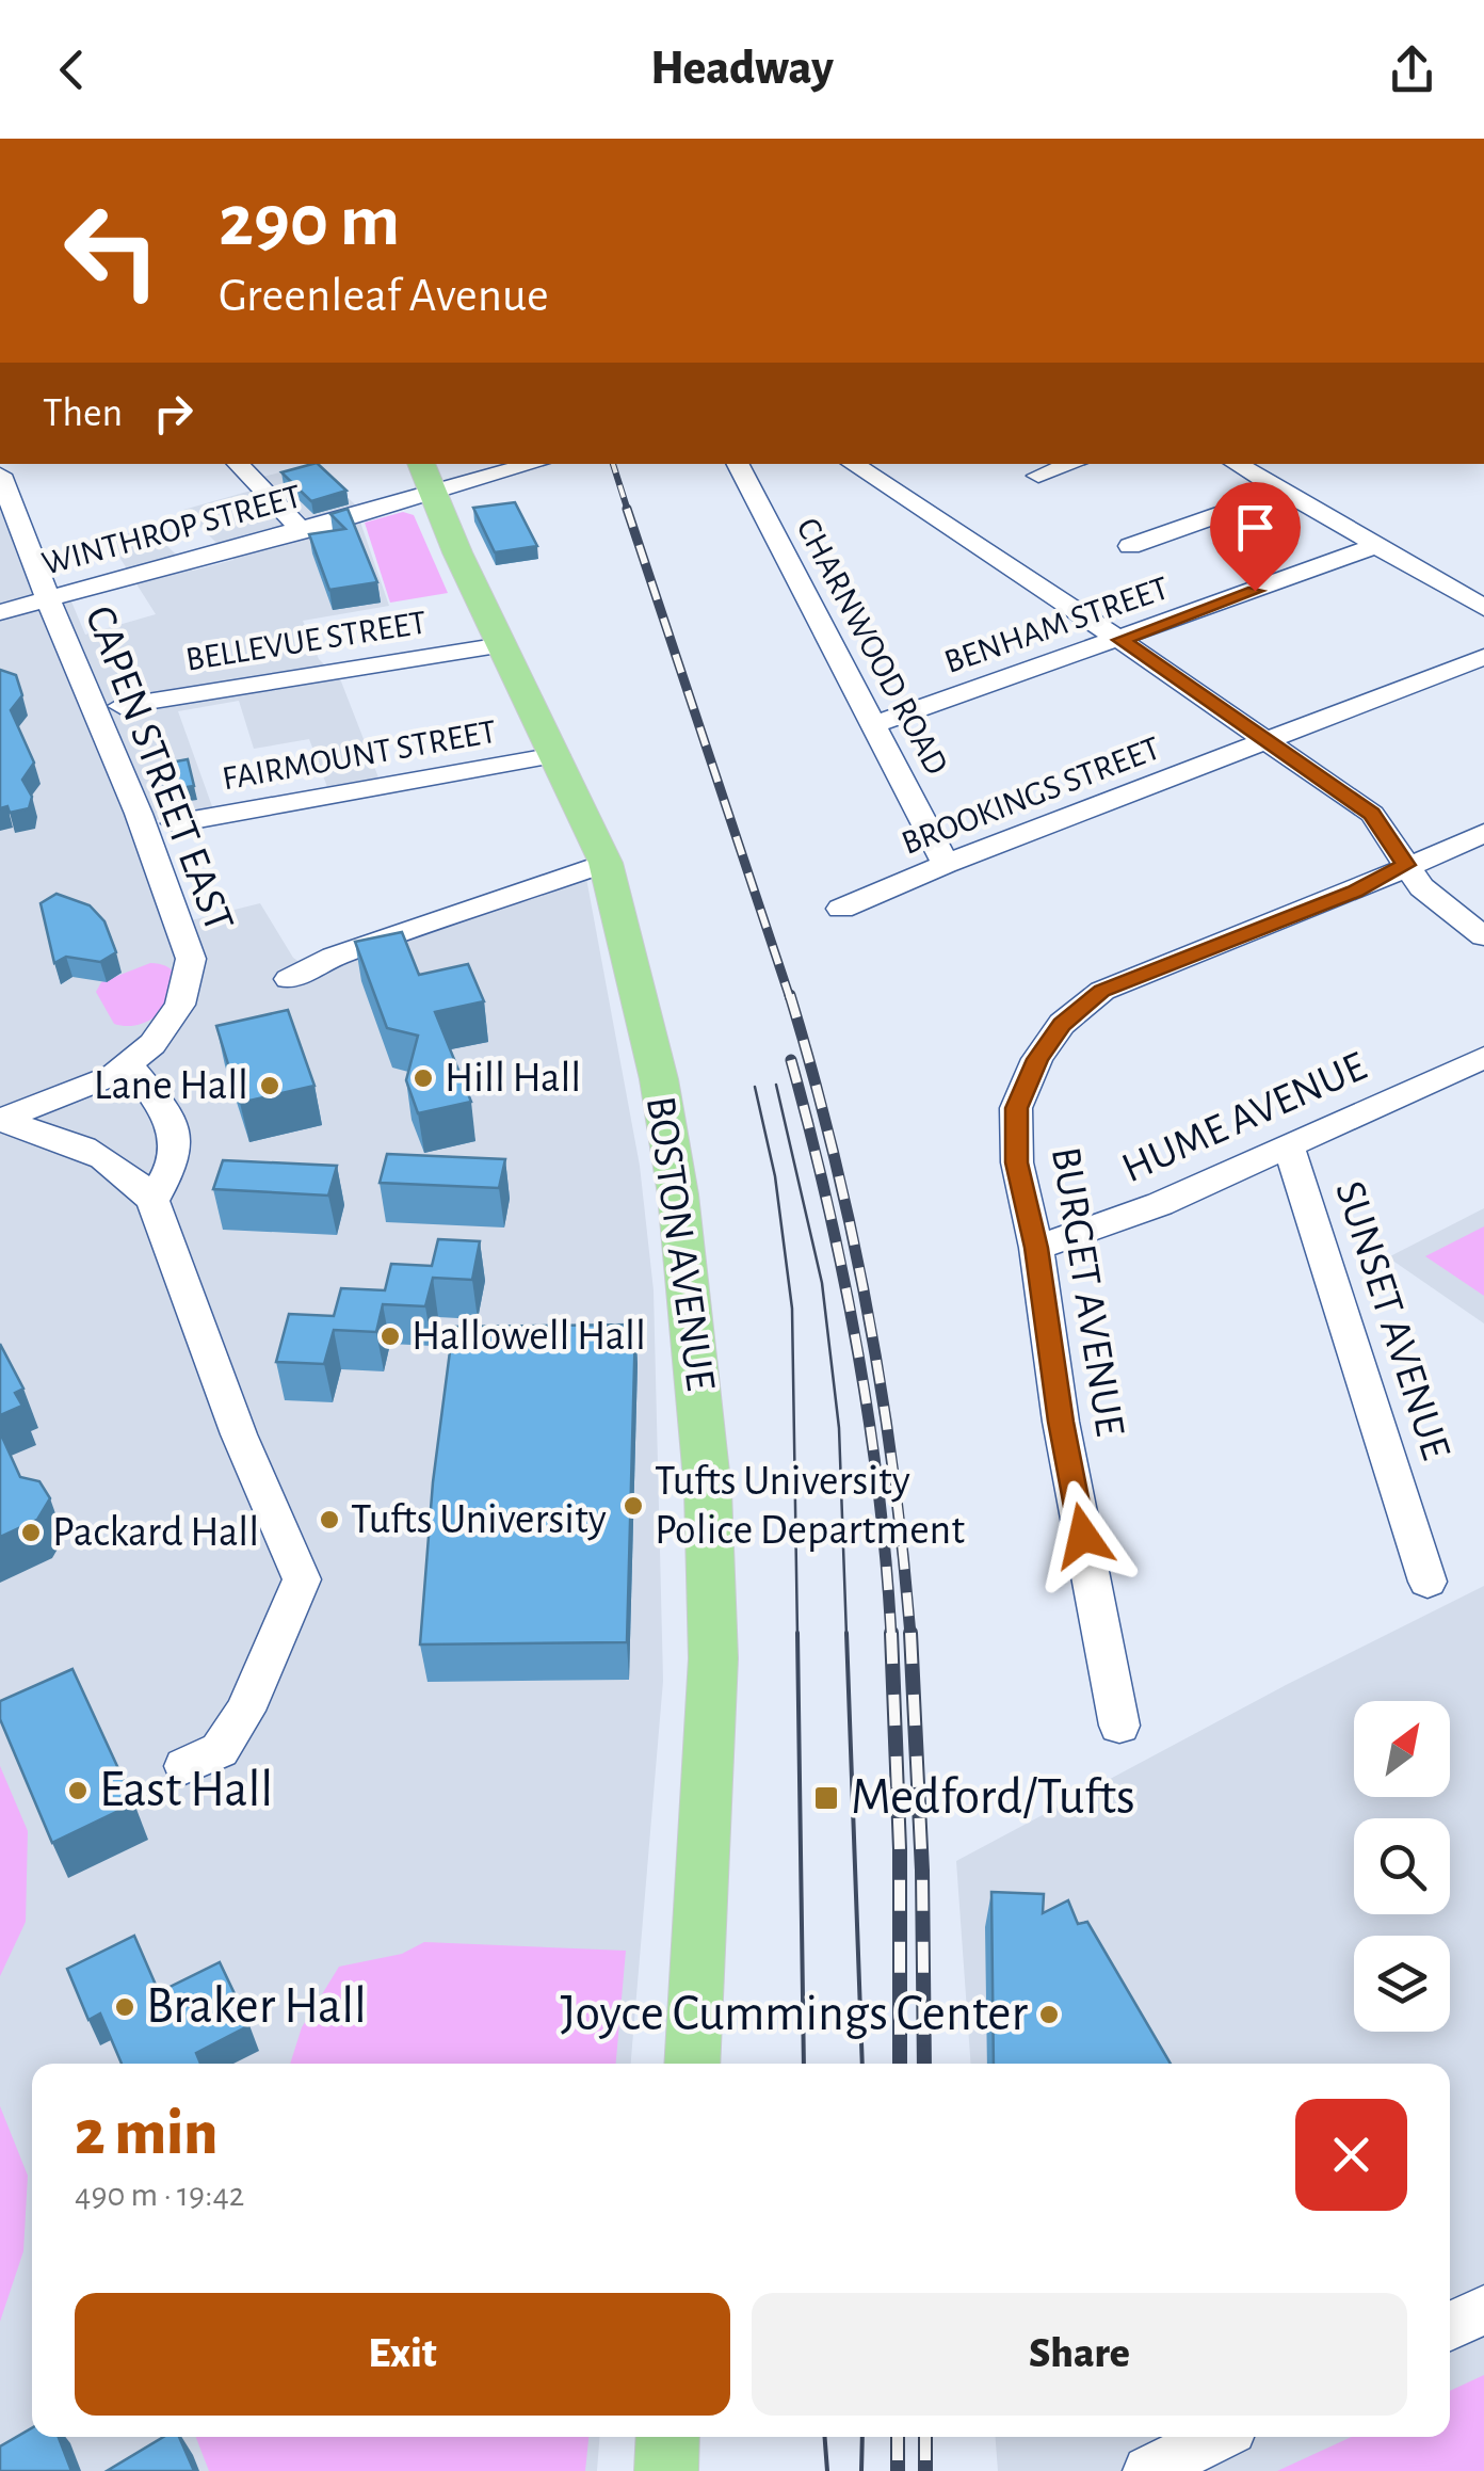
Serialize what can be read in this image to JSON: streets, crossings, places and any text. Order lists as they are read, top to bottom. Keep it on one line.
{"streets":{"main road":["BOSTON AVENUE"],"street":["WINTHROP STREET","BENHAM STREET","BELLEVUE STREET","CHARNWOOD ROAD","FAIRMOUNT STREET","CAPEN STREET EAST","BROOKINGS STREET","HUME AVENUE","BURGET AVENUE","SUNSET AVENUE"]},"crossings":[["WINTHROP STREET","CAPEN STREET EAST"],["WINTHROP STREET","BOSTON AVENUE"],["BENHAM STREET","CHARNWOOD ROAD"],["BELLEVUE STREET","BOSTON AVENUE"],["CHARNWOOD ROAD","BROOKINGS STREET"],["FAIRMOUNT STREET","BOSTON AVENUE"],["HUME AVENUE","BURGET AVENUE"],["HUME AVENUE","SUNSET AVENUE"]],"places":{"other":["Hill Hall","Lane Hall","Hallowell Hall","Tufts University Police Department","Tufts University","Packard Hall","East Hall","Braker Hall","Joyce Cummings Center"],"transit":["Medford/Tufts"]},"north":"top right","page":{"header":"Headway","turn":["290 m","Greenleaf Avenue"],"then":"Then","heading":["2 min","490 m · 19:42"],"buttons":["Exit","Share"]}}
